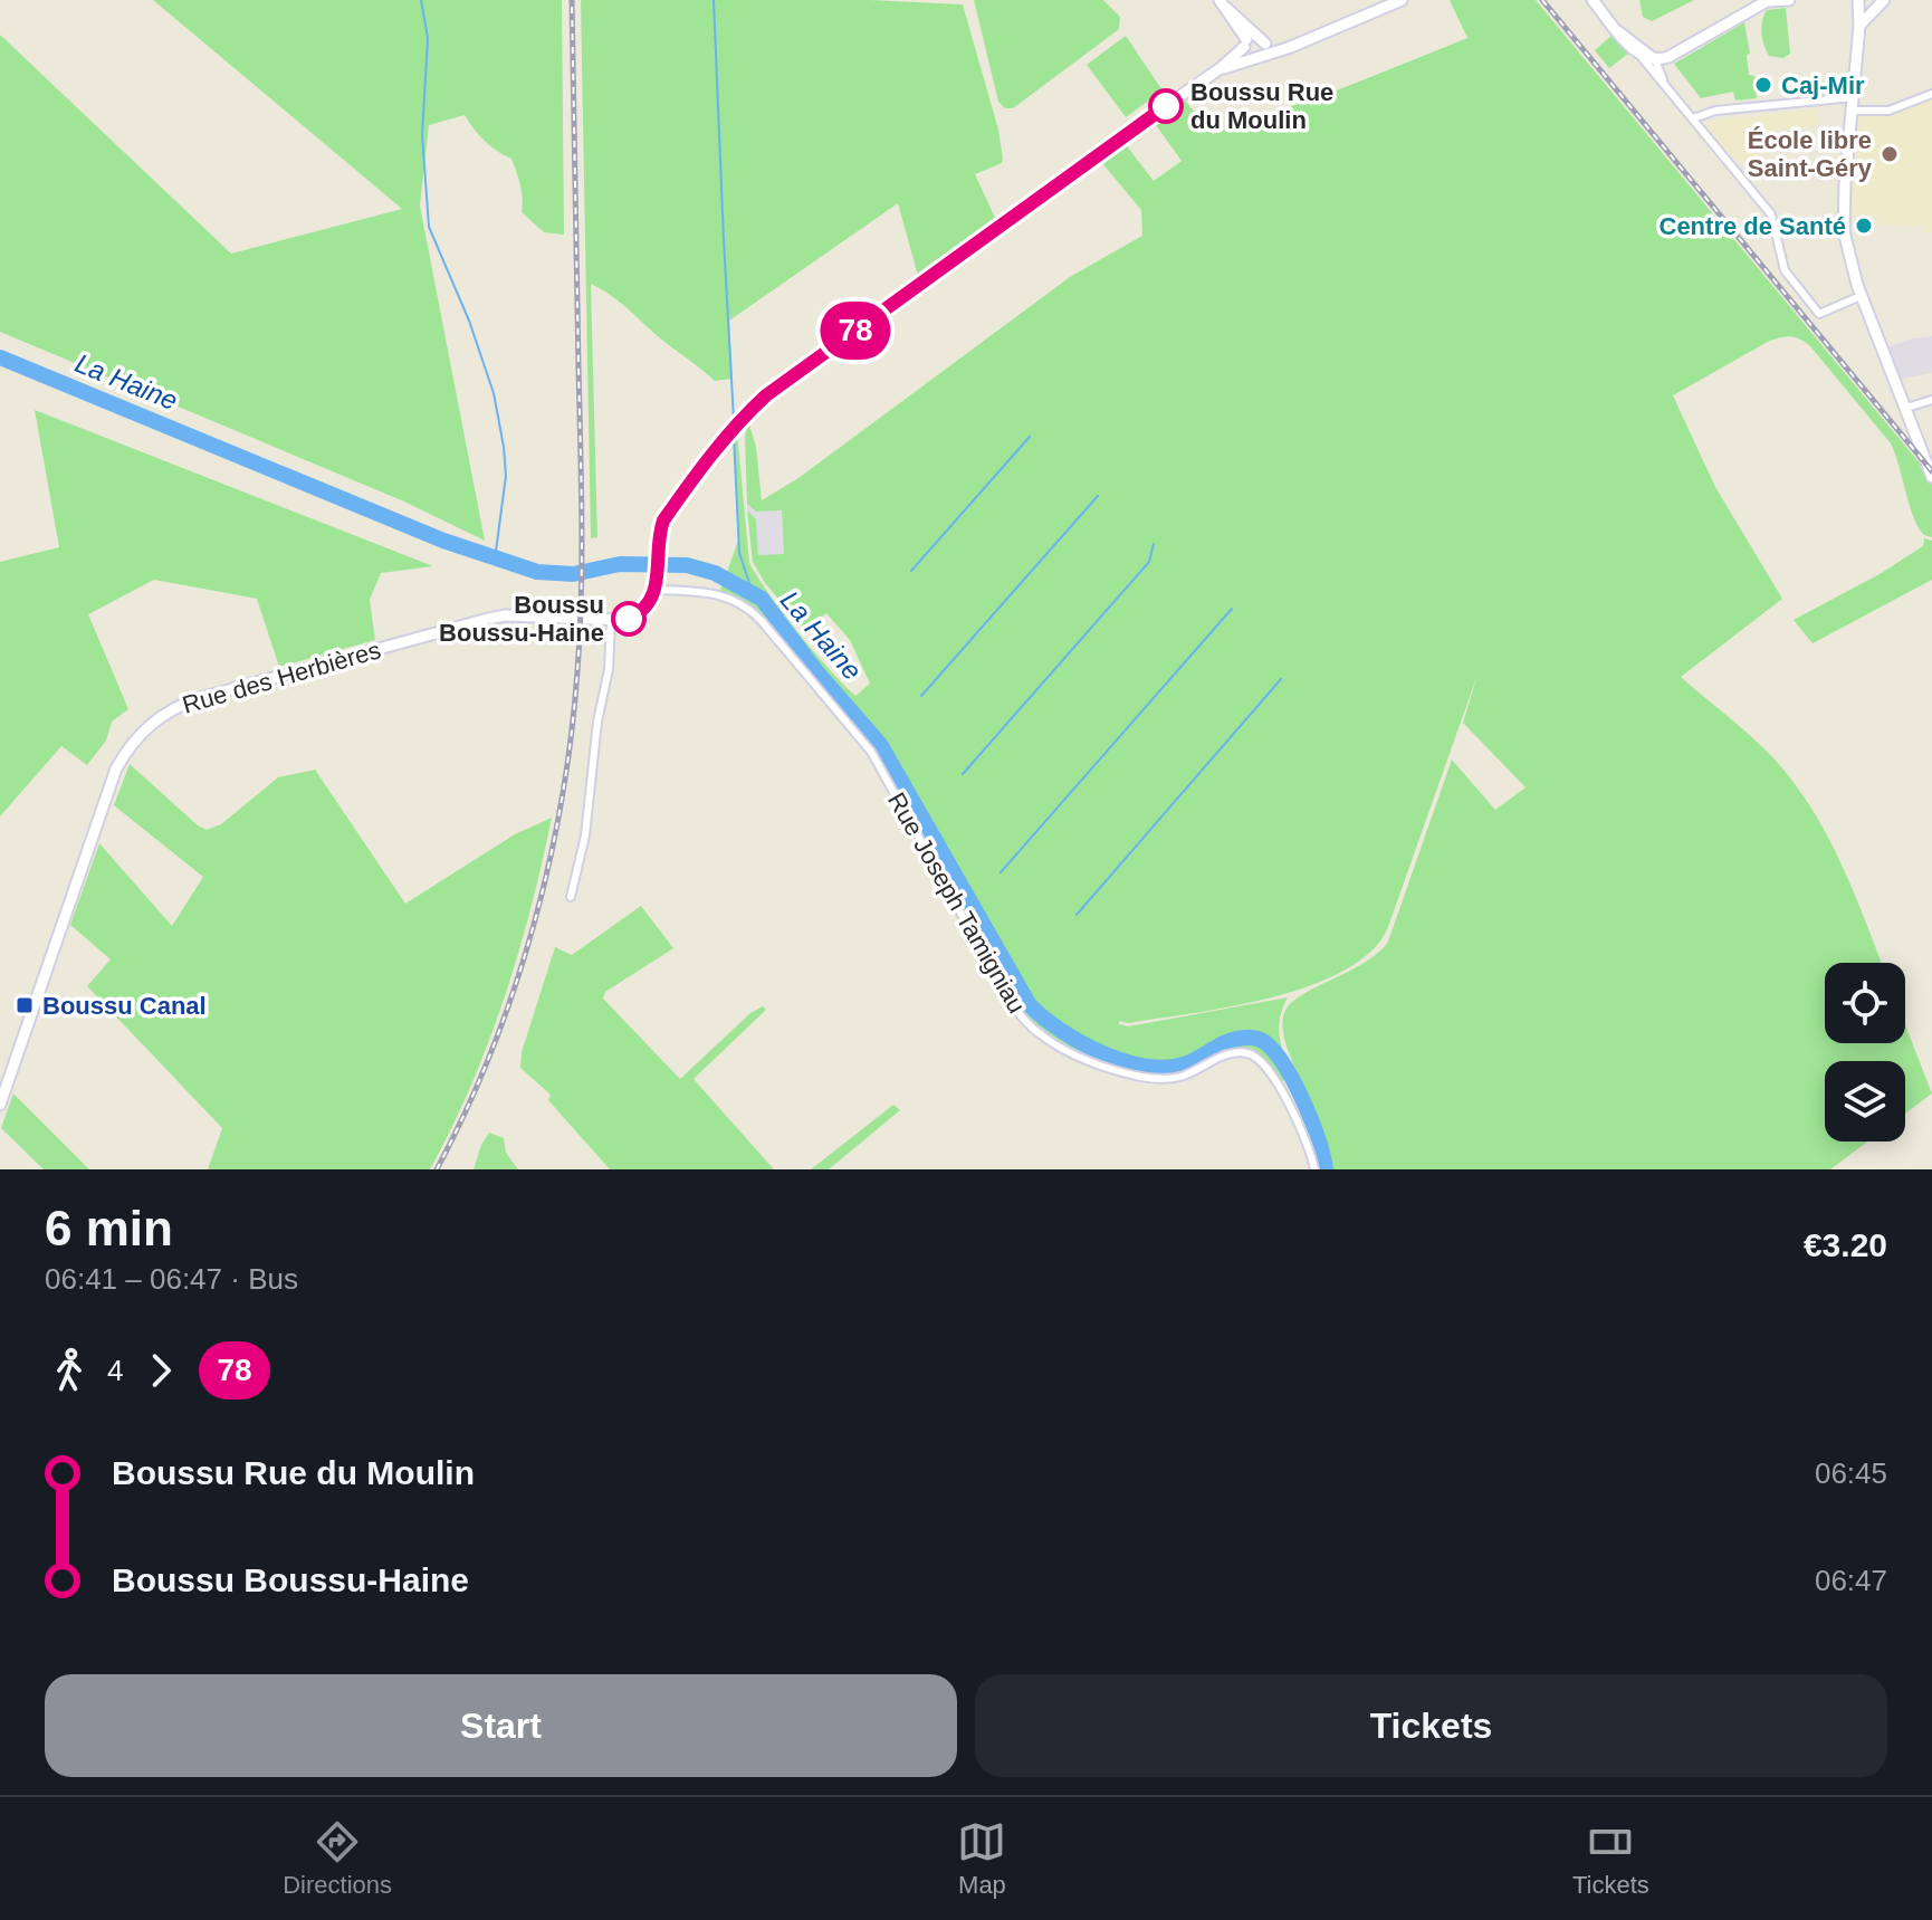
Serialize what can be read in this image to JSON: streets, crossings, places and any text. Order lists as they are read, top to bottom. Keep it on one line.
{"streets":{"street":["Rue des Herbières","Rue Joseph Tamigniau"]},"water":["La Haine"],"places":{"other":["Caj-Mir","Boussu Rue du Moulin","École libre Saint-Géry","Centre de Santé","Boussu Boussu-Haine"],"transit":["Boussu Canal"]},"lines":["bus line 78"],"page":{"on_map":"78","heading":["6 min","06:41 – 06:47 · Bus","€3.20"],"legs":["4","78"],"list":[{"name":"Boussu Rue du Moulin","value":"06:45"},{"name":"Boussu Boussu-Haine","value":"06:47"}],"buttons":["Start","Tickets"],"tabs":["Directions","Map","Tickets"]}}
